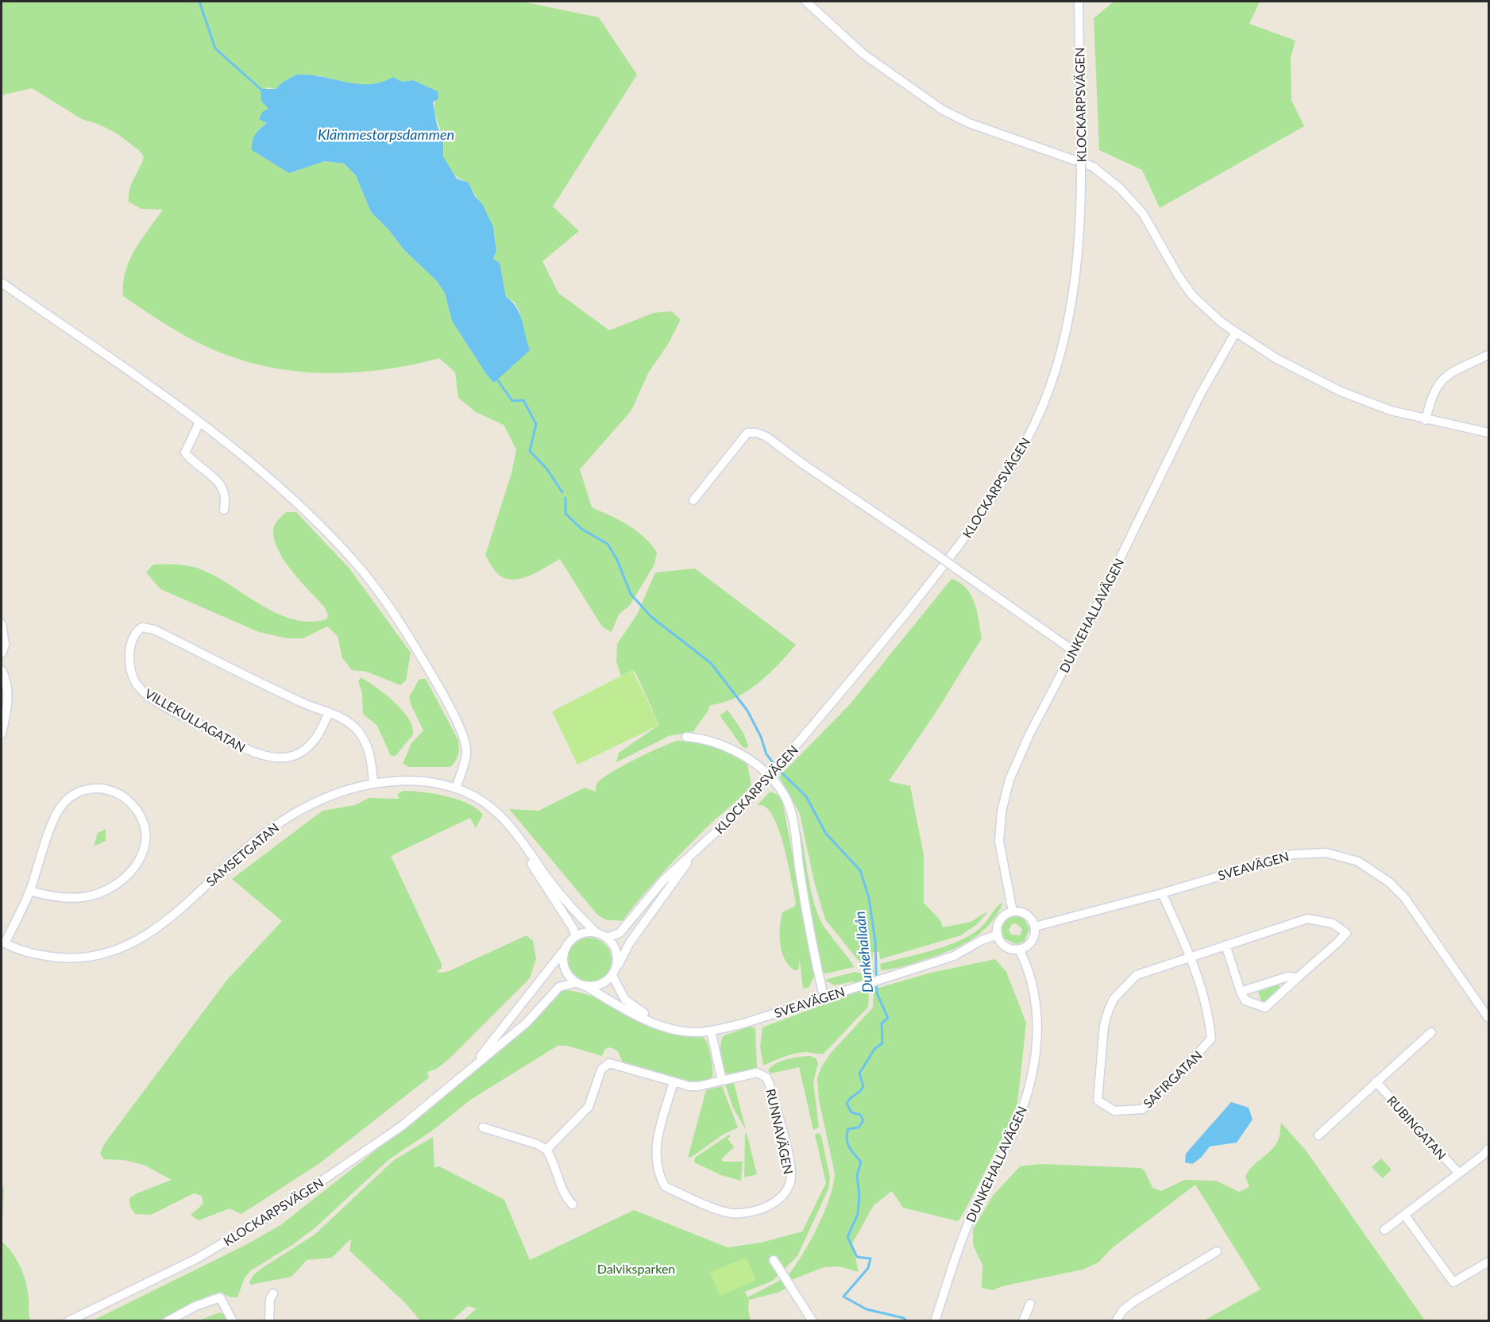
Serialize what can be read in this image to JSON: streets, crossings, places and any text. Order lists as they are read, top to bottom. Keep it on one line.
{"streets":{"street":["KLOCKARPSVÄGEN","DUNKEHALLAVÄGEN","VILLEKULLAGATAN","SAMSETGATAN","SVEAVÄGEN","SAFIRGATAN","RUBINGATAN","RUNNAVÄGEN"]},"crossings":[["DUNKEHALLAVÄGEN","SVEAVÄGEN"],["VILLEKULLAGATAN","SAMSETGATAN"],["SVEAVÄGEN","SAFIRGATAN"]],"water":["Klämmestorpsdammen","Dunkehallaån"],"parks":["Dalviksparken"]}
